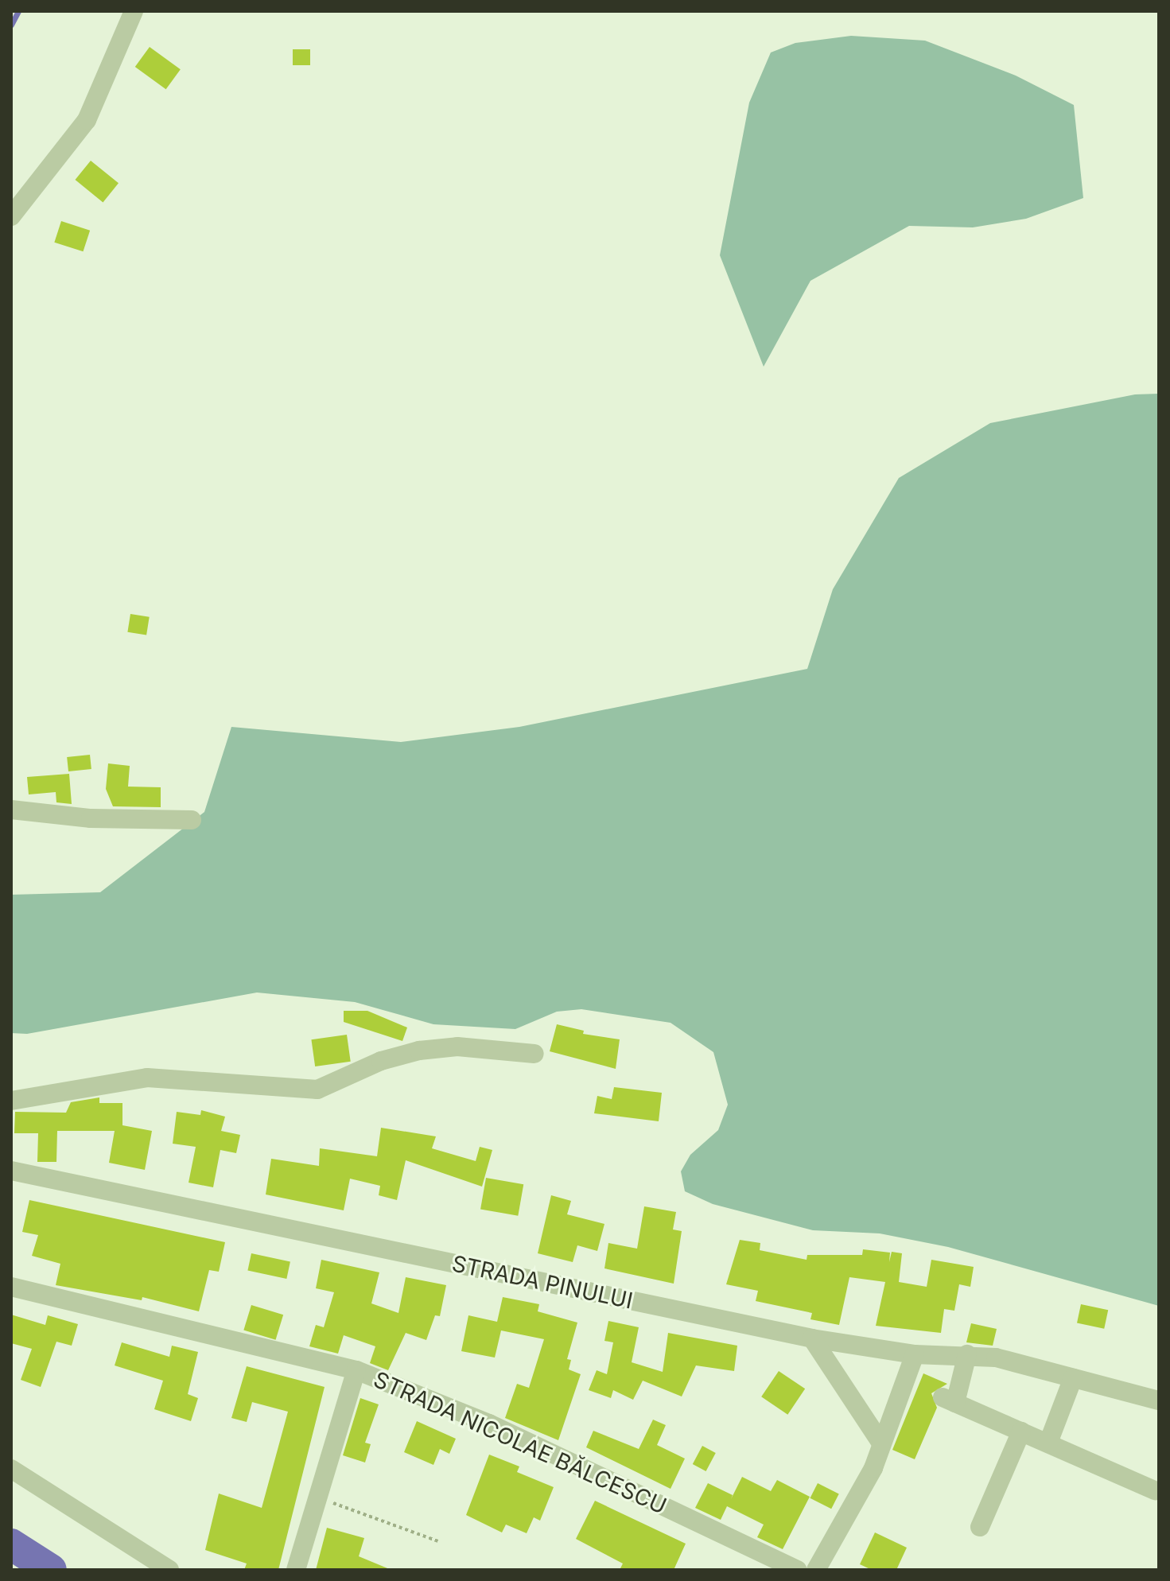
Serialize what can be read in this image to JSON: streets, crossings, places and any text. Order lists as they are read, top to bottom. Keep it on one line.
{"streets":{"street":["STRADA PINULUI","STRADA NICOLAE BĂLCESCU"]}}
